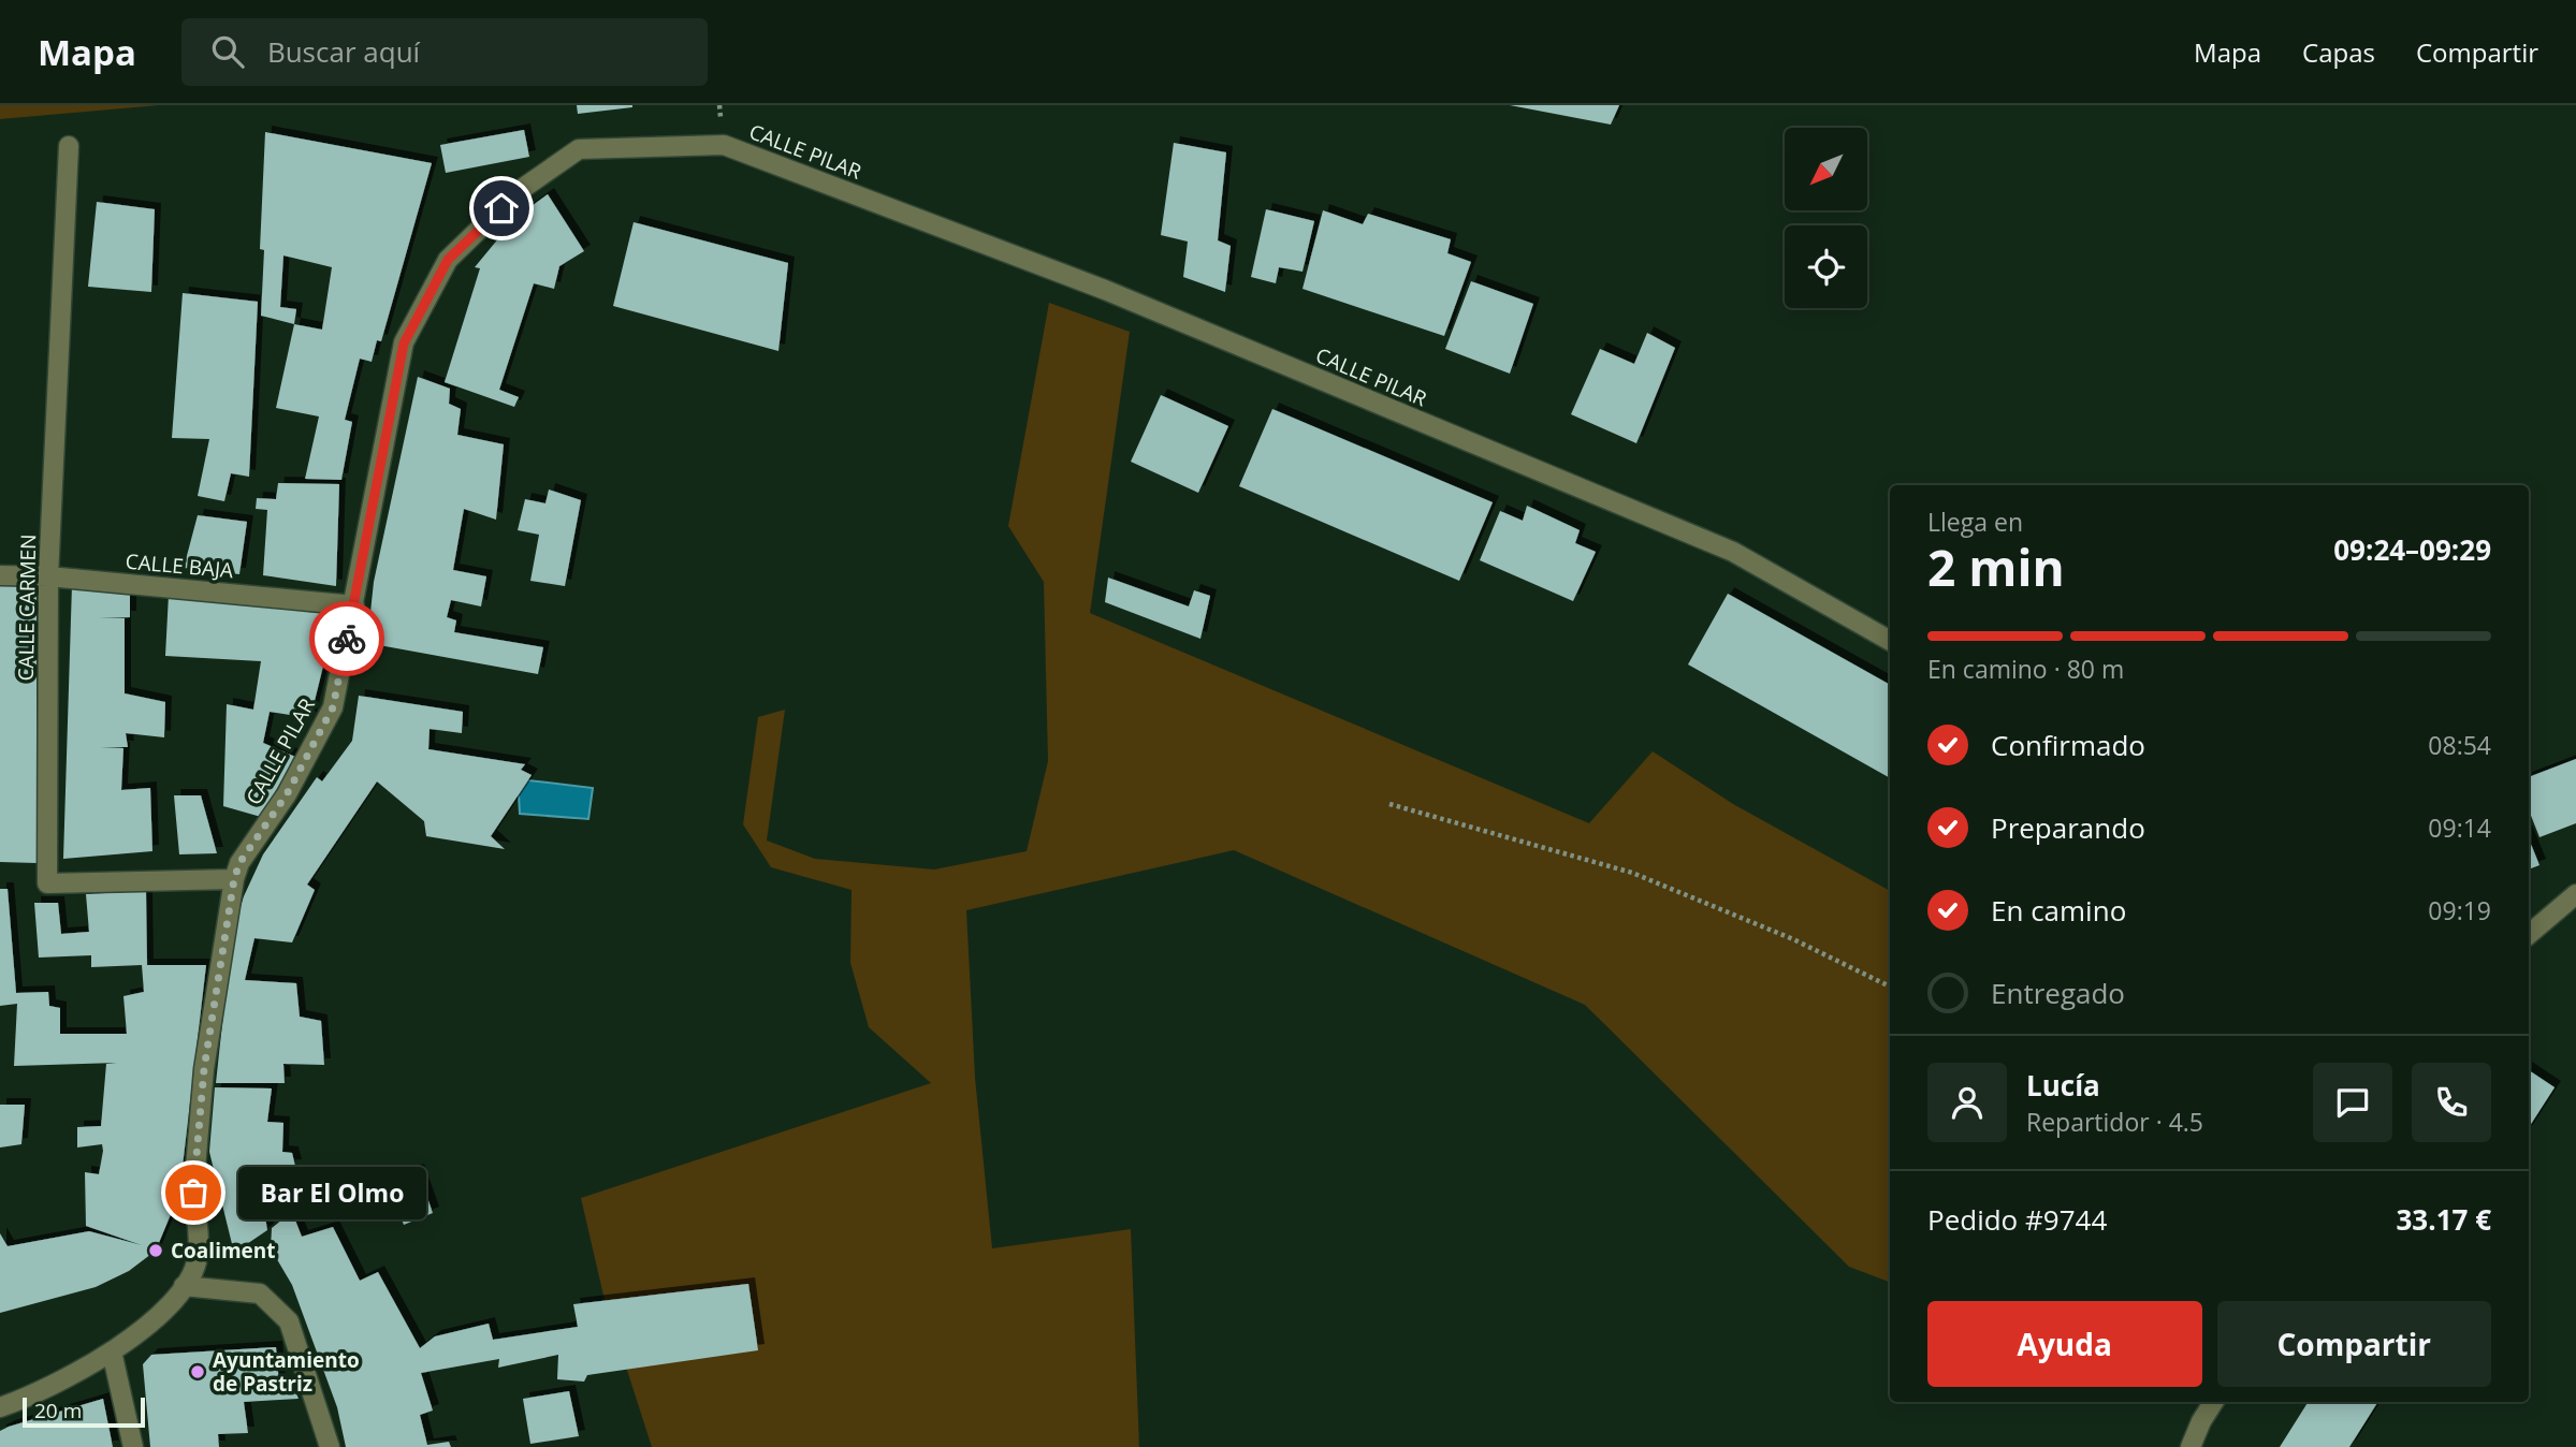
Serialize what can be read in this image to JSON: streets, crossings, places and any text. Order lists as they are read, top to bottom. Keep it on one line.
{"streets":{"street":["CALLE PILAR","CALLE BAJA","CALLE CARMEN"]},"crossings":[["CALLE PILAR","CALLE BAJA"],["CALLE PILAR","CALLE CARMEN"],["CALLE BAJA","CALLE CARMEN"]],"places":["Bar El Olmo","Coaliment","Ayuntamiento de Pastriz"],"scale_bar":"20 m","north":"bottom left","page":{"header":"Mapa","search":"Buscar aquí","nav":["Mapa","Capas","Compartir"],"heading":["2 min","Llega en","09:24–09:29"],"panel":["Lucía","Repartidor · 4.5","Pedido #9744","33.17 €"],"bar":"En camino · 80 m","list":[["Confirmado","08:54"],["Preparando","09:14"],["En camino","09:19"],"Entregado"],"bubble":"Bar El Olmo","buttons":["Ayuda","Compartir"],"scale":"20 m"}}
